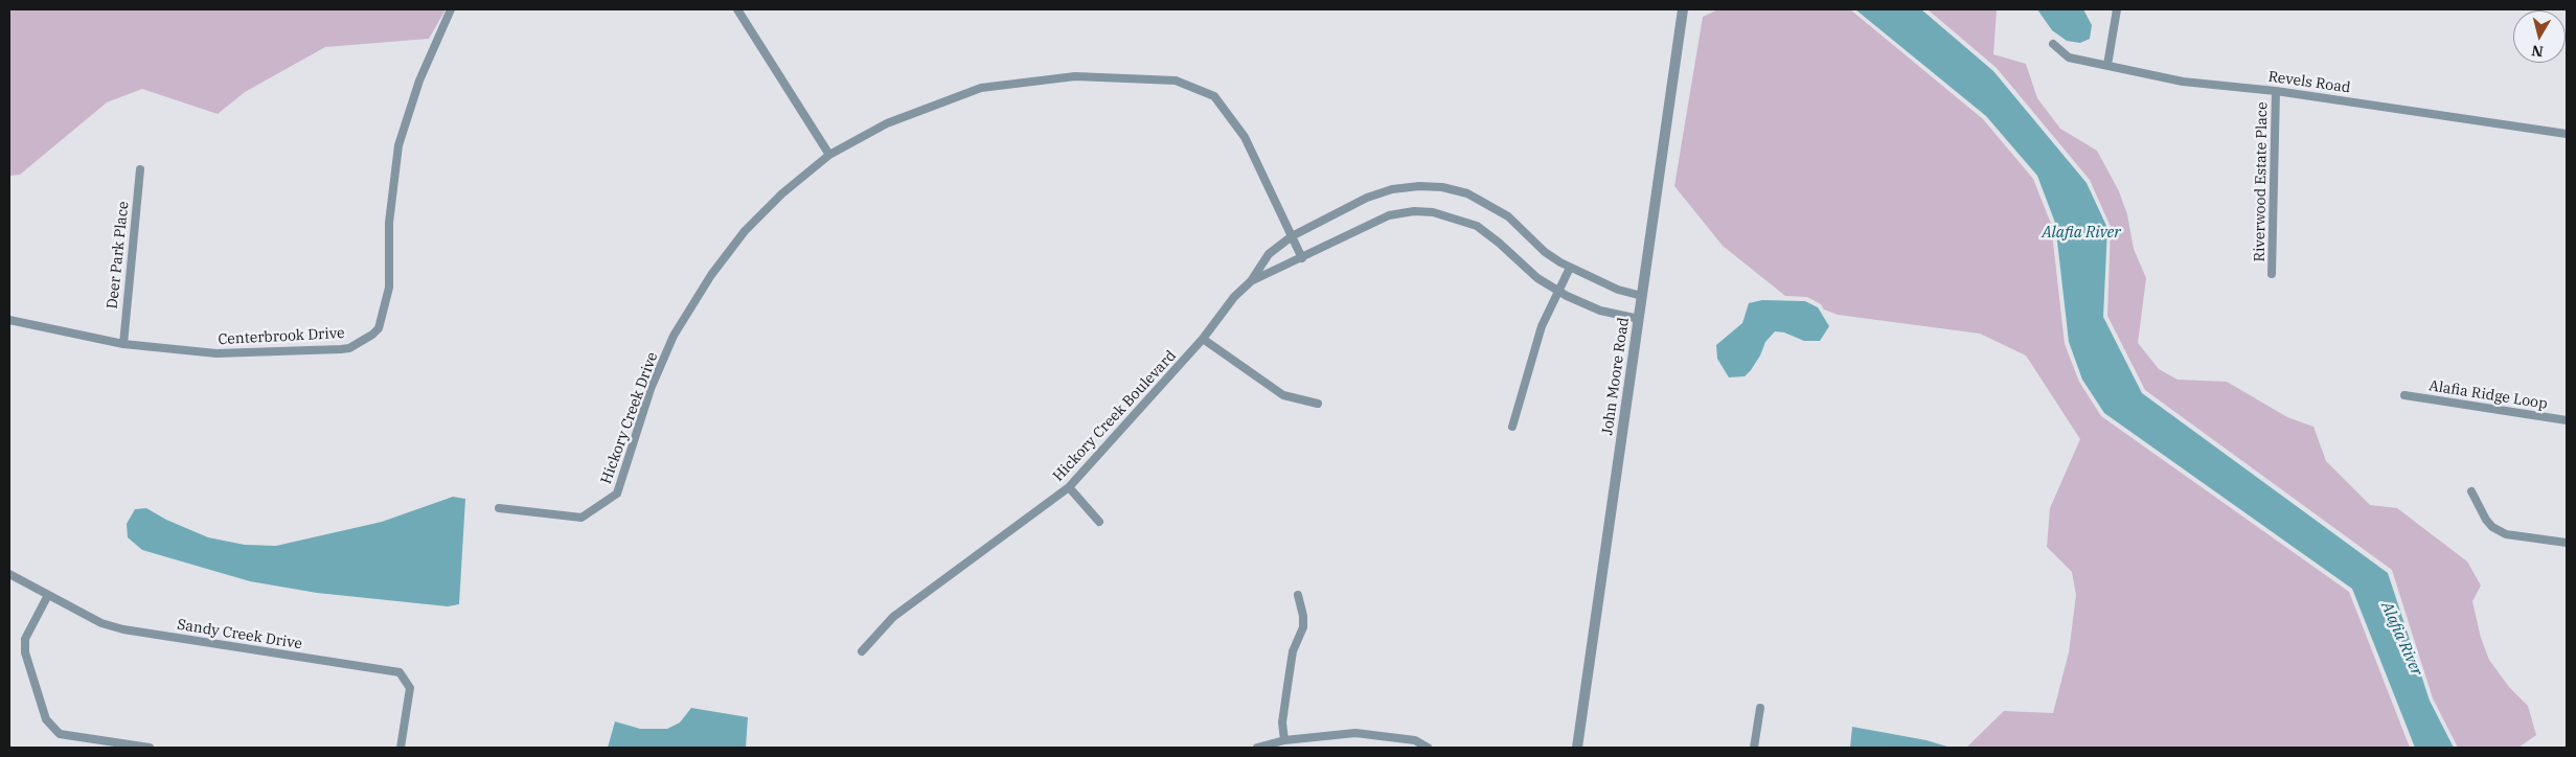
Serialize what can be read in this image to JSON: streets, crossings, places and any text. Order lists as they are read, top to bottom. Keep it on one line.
{"streets":{"street":["Revels Road","Riverwood Estate Place","Deer Park Place","Centerbrook Drive","John Moore Road","Alafia Ridge Loop","Hickory Creek Boulevard","Hickory Creek Drive","Sandy Creek Drive"]},"crossings":[["Revels Road","Riverwood Estate Place"],["Deer Park Place","Centerbrook Drive"],["John Moore Road","Hickory Creek Boulevard"],["Hickory Creek Boulevard","Hickory Creek Drive"]],"water":["Alafia River"],"north":"bottom"}
